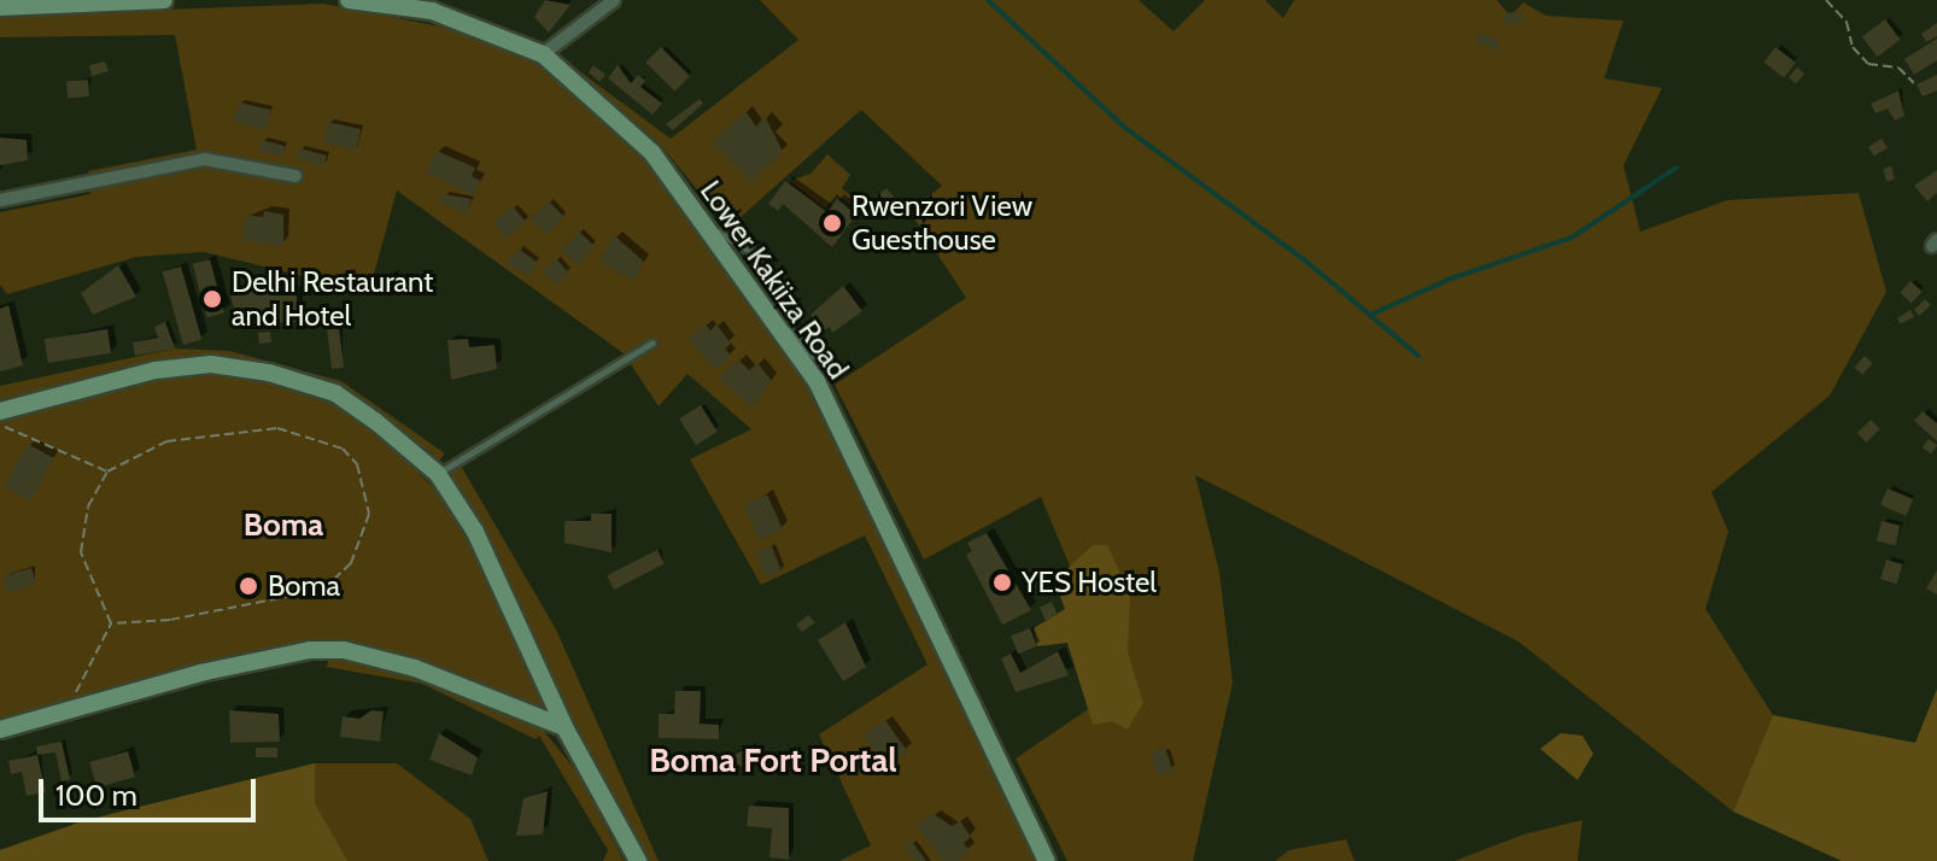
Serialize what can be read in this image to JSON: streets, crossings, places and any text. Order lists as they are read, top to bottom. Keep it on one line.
{"streets":{"main road":["Lower Kakiiza Road"]},"districts":["Boma","Boma Fort Portal"],"places":["Rwenzori View Guesthouse","Delhi Restaurant and Hotel","YES Hostel","Boma"],"scale_bar":"100 m"}
